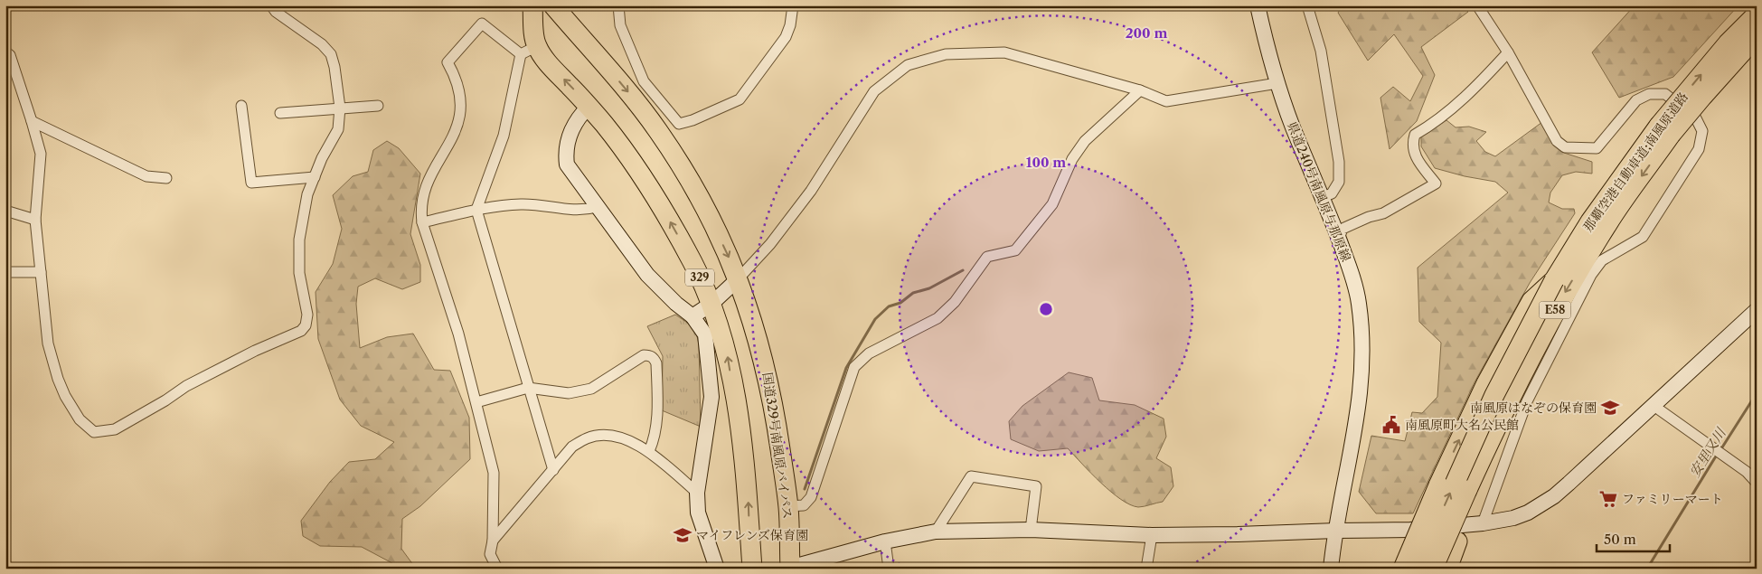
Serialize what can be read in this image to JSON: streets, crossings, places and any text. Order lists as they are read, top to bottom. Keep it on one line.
{"streets":{"highway":["那覇空港自動車道;南風原道路","329","E58","国道329号南風原バイパス"],"street":["県道240号南風原与那原線"]},"water":["安里又川"],"places":{"school or university":["南風原はなぞの保育園","マイフレンズ保育園"],"public building":["南風原町大名公民館"],"supermarket":["ファミリーマート"]},"scale_bar":"50 m","rings":["200 m","100 m"]}
